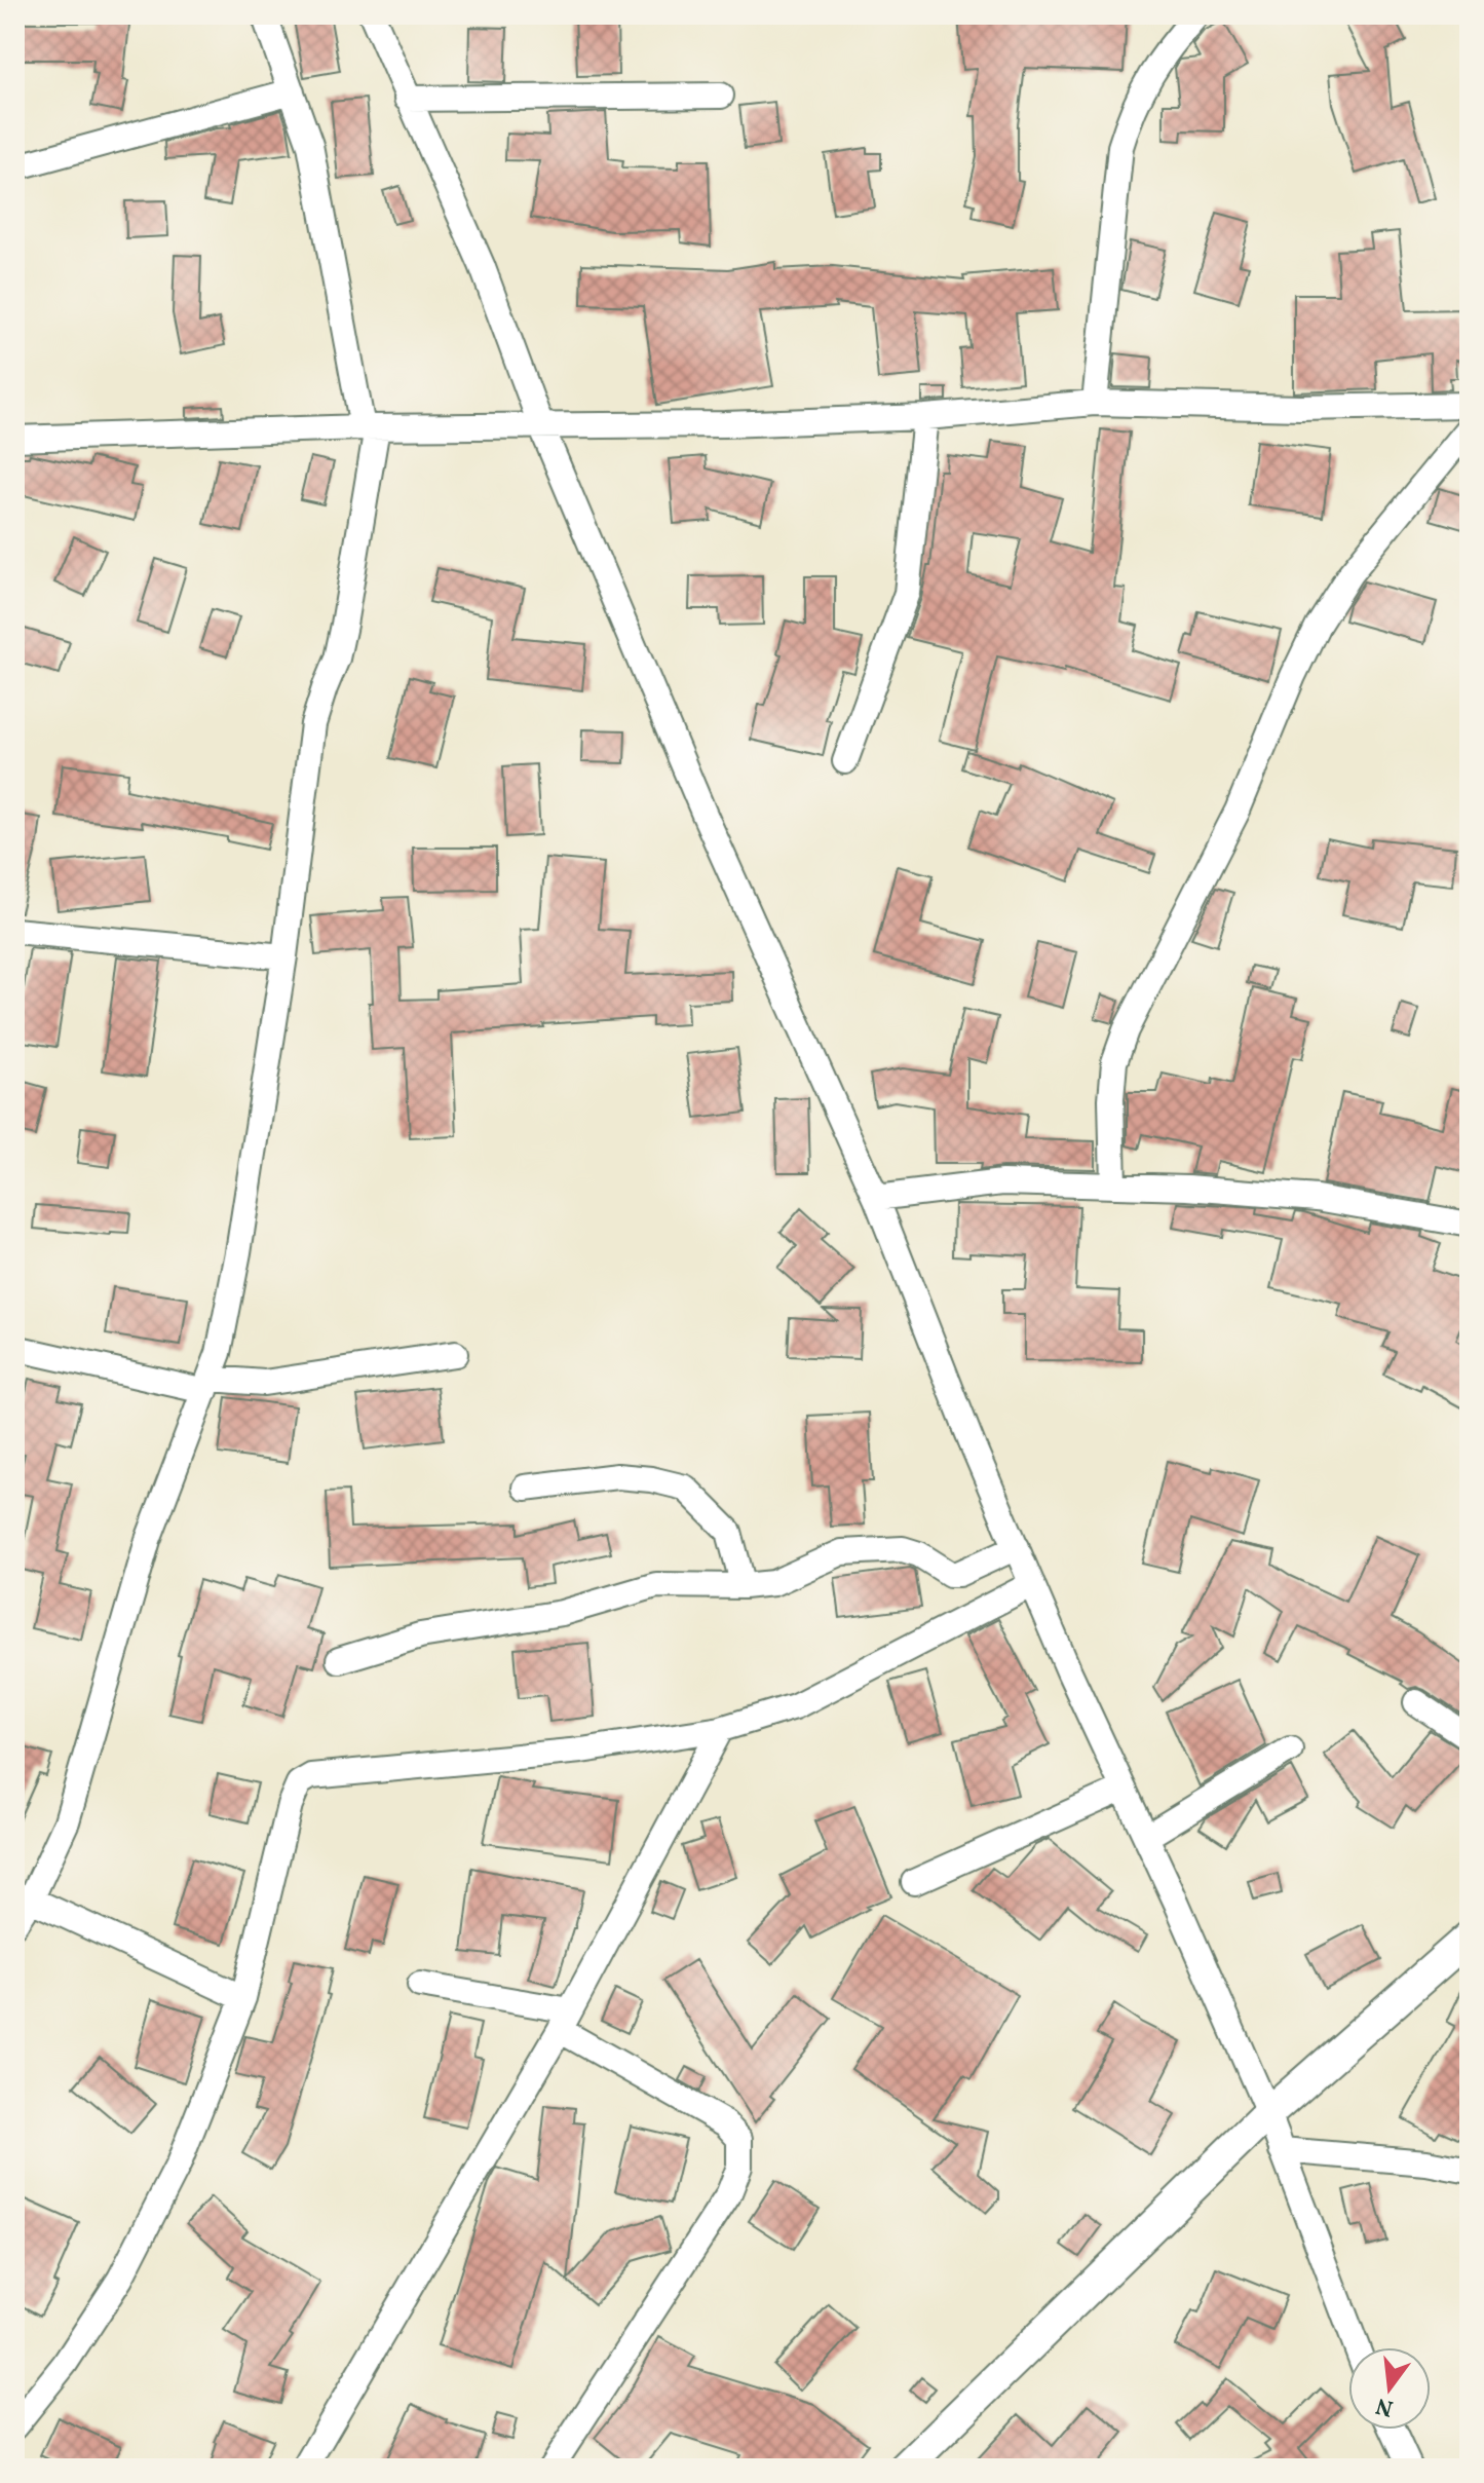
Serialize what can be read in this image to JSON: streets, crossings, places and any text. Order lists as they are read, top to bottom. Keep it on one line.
{"north":"bottom"}
